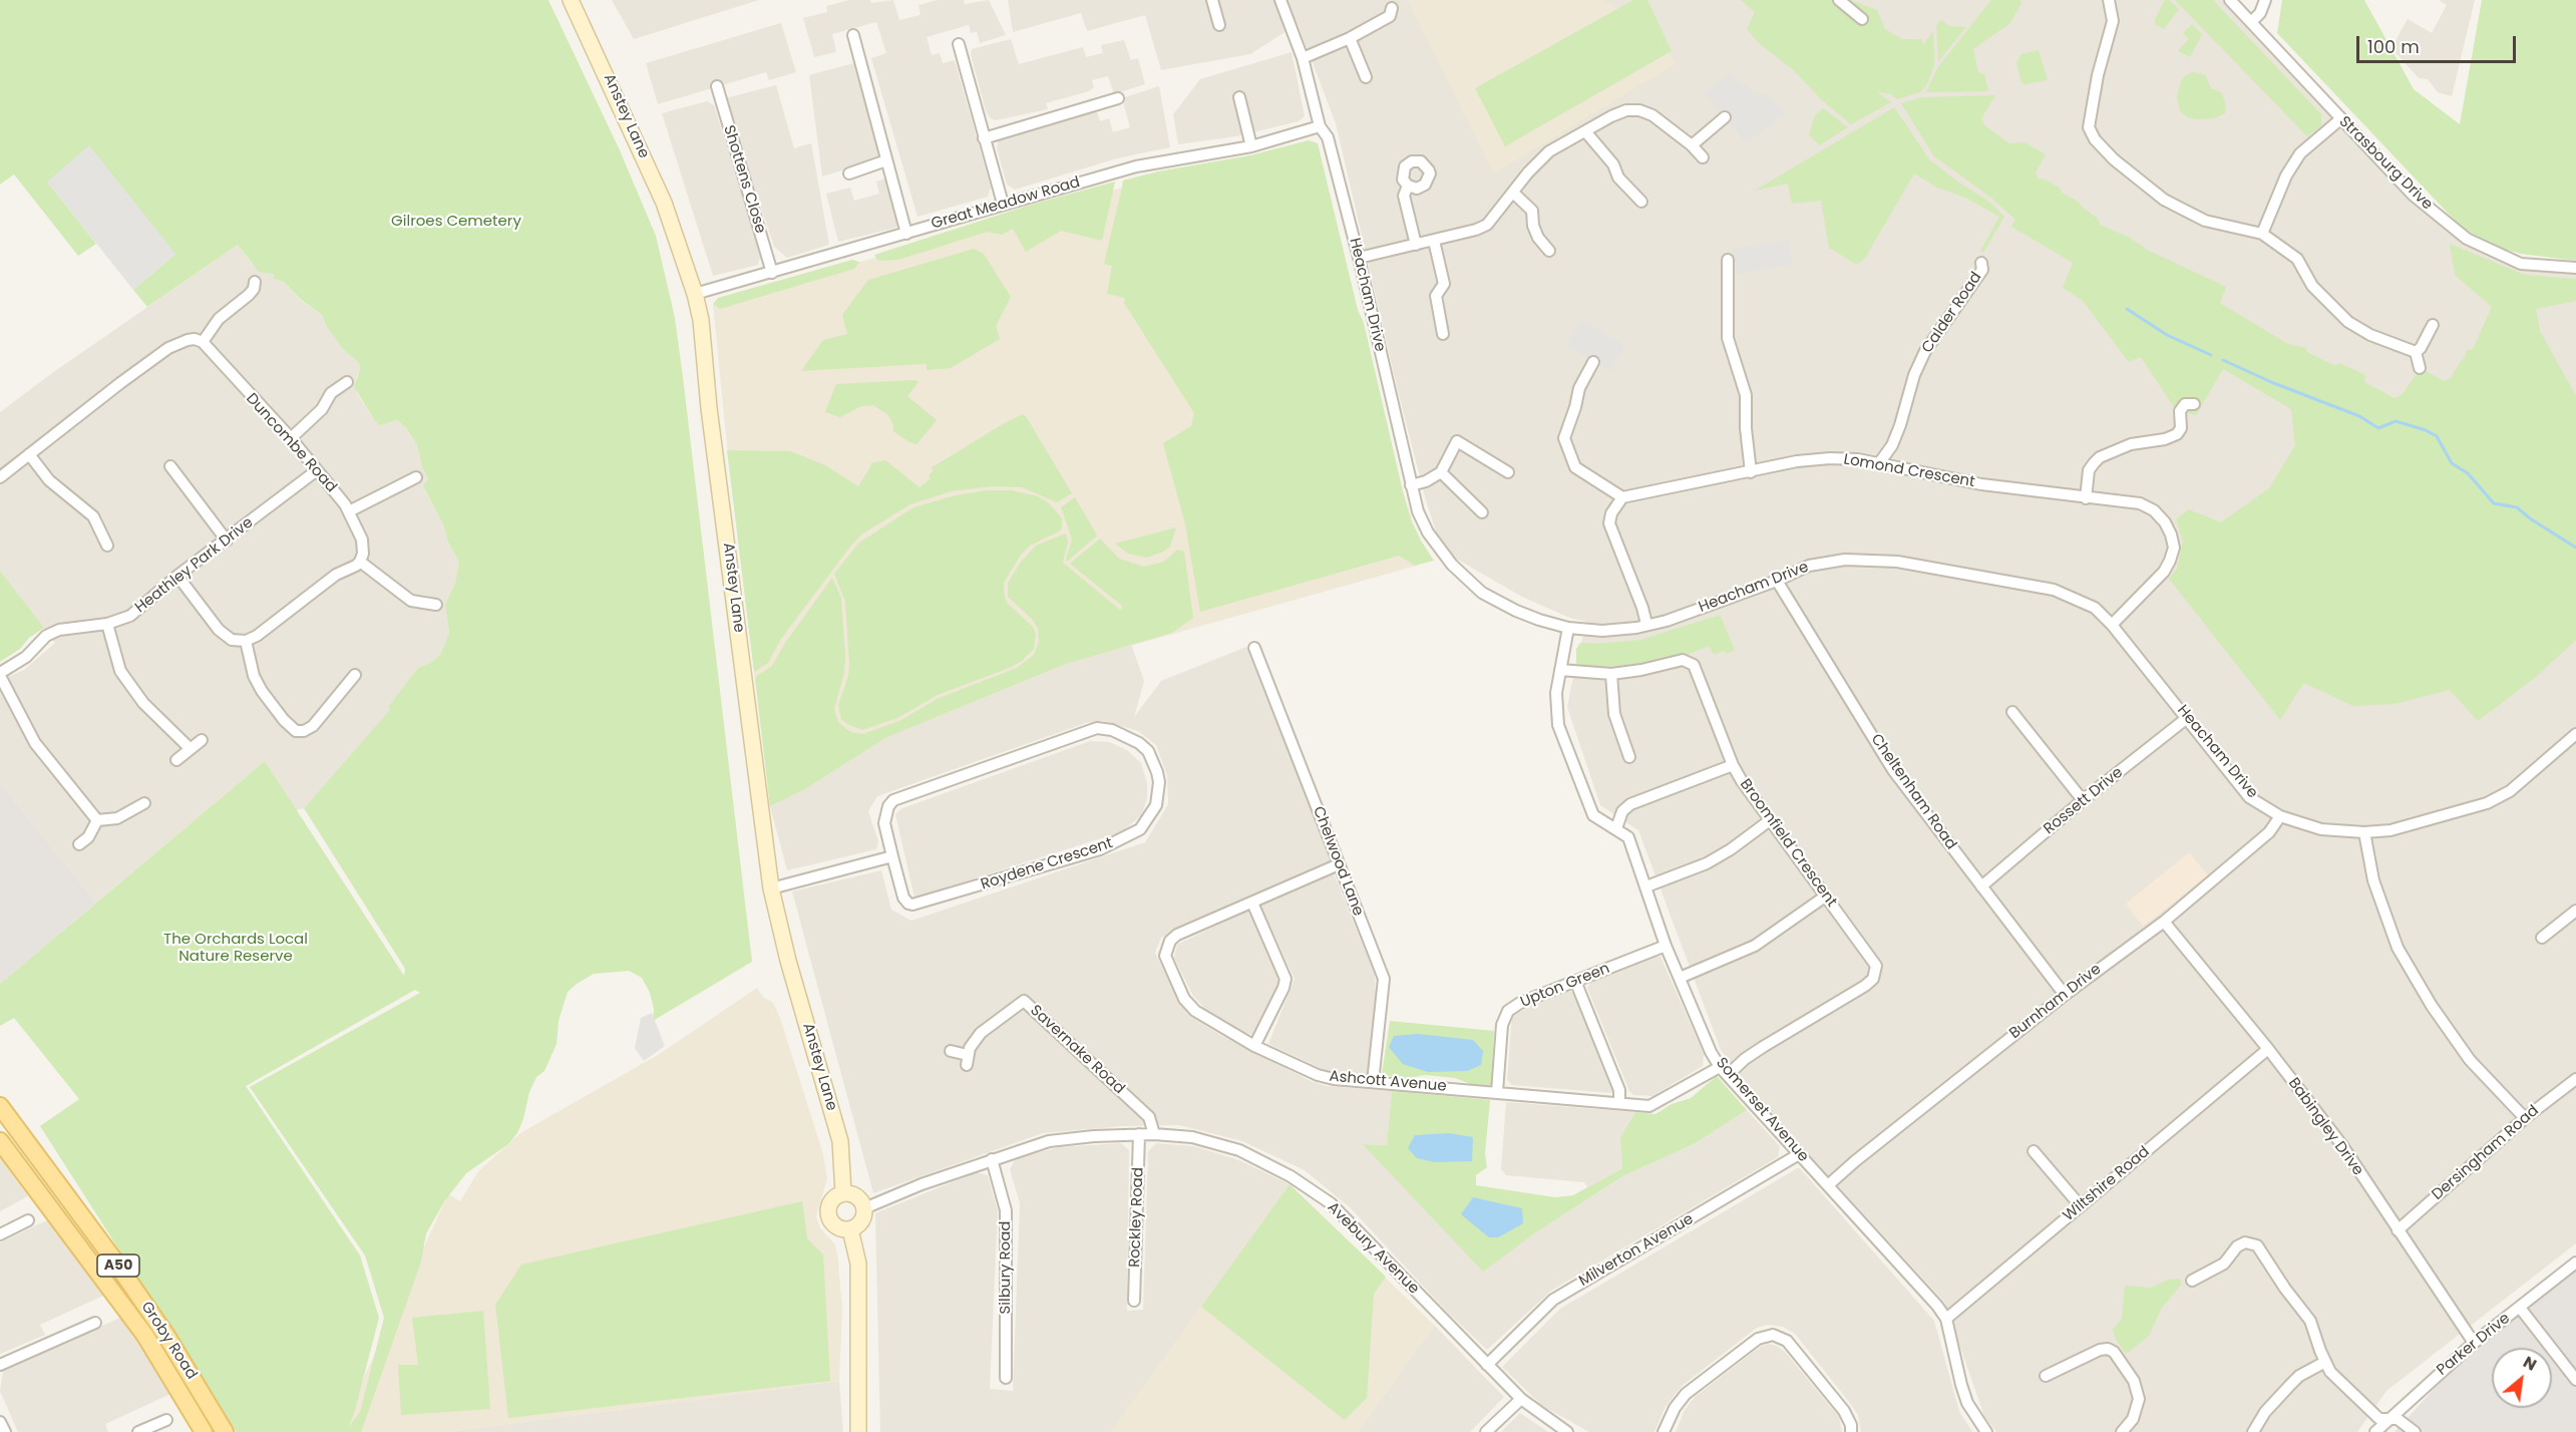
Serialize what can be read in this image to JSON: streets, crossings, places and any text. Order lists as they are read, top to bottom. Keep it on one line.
{"streets":{"main road":["Anstey Lane","A50","Groby Road"],"street":["Strasbourg Drive","Shottens Close","Great Meadow Road","Heacham Drive","Calder Road","Duncombe Road","Lomond Crescent","Heathley Park Drive","Cheltenham Road","Rossett Drive","Broomfield Crescent","Chelwood Lane","Roydene Crescent","Upton Green","Burnham Drive","Savernake Road","Ashcott Avenue","Somerset Avenue","Babingley Drive","Dersingham Road","Wiltshire Road","Rockley Road","Avebury Avenue","Milverton Avenue","Silbury Road","Parker Drive"]},"crossings":[["Anstey Lane","Great Meadow Road"],["Anstey Lane","Avebury Avenue"],["Shottens Close","Great Meadow Road"],["Great Meadow Road","Heacham Drive"],["Heacham Drive","Lomond Crescent"],["Heacham Drive","Cheltenham Road"],["Heacham Drive","Rossett Drive"],["Heacham Drive","Burnham Drive"],["Heacham Drive","Somerset Avenue"],["Calder Road","Lomond Crescent"],["Duncombe Road","Heathley Park Drive"],["Cheltenham Road","Rossett Drive"],["Cheltenham Road","Burnham Drive"],["Broomfield Crescent","Somerset Avenue"],["Chelwood Lane","Ashcott Avenue"],["Upton Green","Ashcott Avenue"],["Upton Green","Somerset Avenue"],["Burnham Drive","Somerset Avenue"],["Burnham Drive","Babingley Drive"],["Savernake Road","Avebury Avenue"],["Ashcott Avenue","Somerset Avenue"],["Somerset Avenue","Wiltshire Road"],["Somerset Avenue","Milverton Avenue"],["Babingley Drive","Dersingham Road"],["Babingley Drive","Wiltshire Road"],["Babingley Drive","Parker Drive"],["Rockley Road","Avebury Avenue"],["Avebury Avenue","Milverton Avenue"],["Avebury Avenue","Silbury Road"]],"parks":["Gilroes Cemetery","The Orchards Local Nature Reserve"],"scale_bar":"100 m","north":"top right"}
